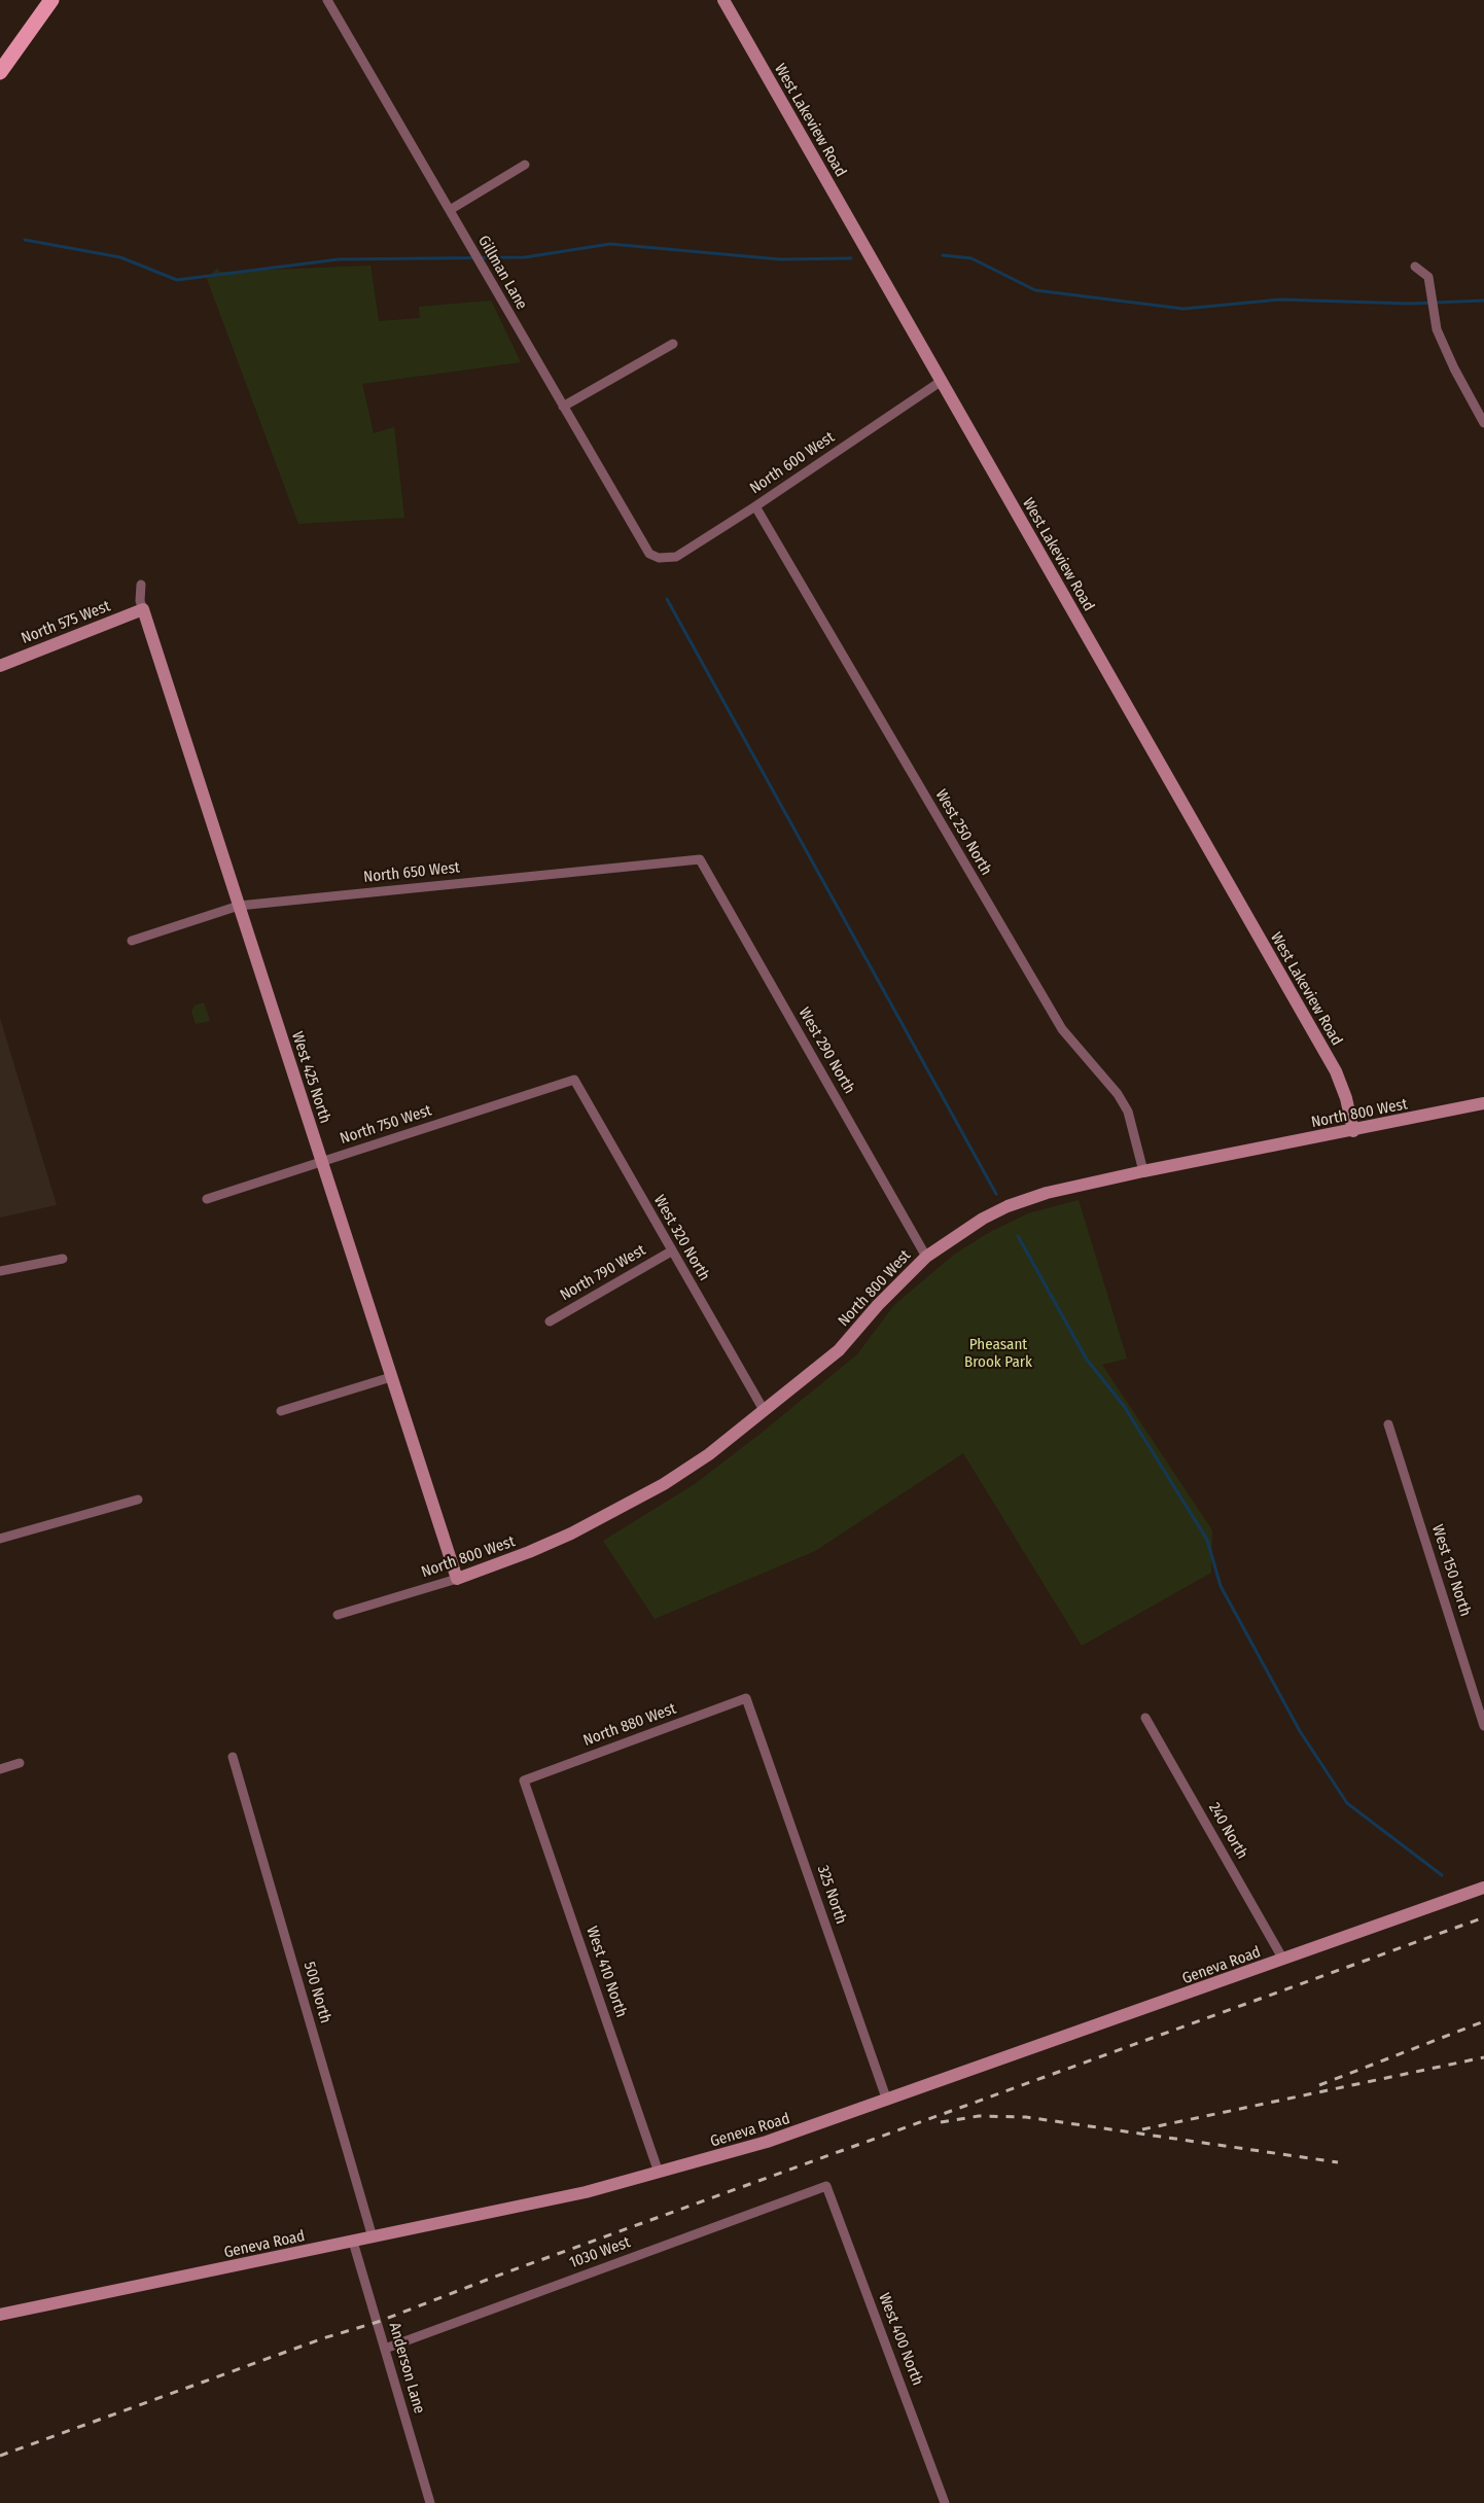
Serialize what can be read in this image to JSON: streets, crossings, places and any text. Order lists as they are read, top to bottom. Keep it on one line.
{"streets":{"street":["West Lakeview Road","Gillman Lane","North 600 West","North 575 West","West 250 North","North 650 West","West 290 North","West 425 North","North 800 West","North 750 West","West 320 North","North 790 West","West 150 North","North 880 West","240 North","325 North","Geneva Road","West 410 North","500 North","1030 West","West 400 North","Anderson Lane"]},"crossings":[["West Lakeview Road","North 600 West"],["West Lakeview Road","North 800 West"],["Gillman Lane","North 600 West"],["North 600 West","West 250 North"],["North 575 West","West 425 North"],["West 250 North","North 800 West"],["North 650 West","West 290 North"],["North 650 West","West 425 North"],["West 290 North","North 800 West"],["West 425 North","North 800 West"],["West 425 North","North 750 West"],["North 800 West","West 320 North"],["North 750 West","West 320 North"],["West 320 North","North 790 West"],["North 880 West","325 North"],["North 880 West","West 410 North"],["240 North","Geneva Road"],["325 North","Geneva Road"],["Geneva Road","West 410 North"],["Geneva Road","500 North"],["Geneva Road","Anderson Lane"],["1030 West","West 400 North"],["1030 West","Anderson Lane"]],"parks":["Pheasant Brook Park"]}
